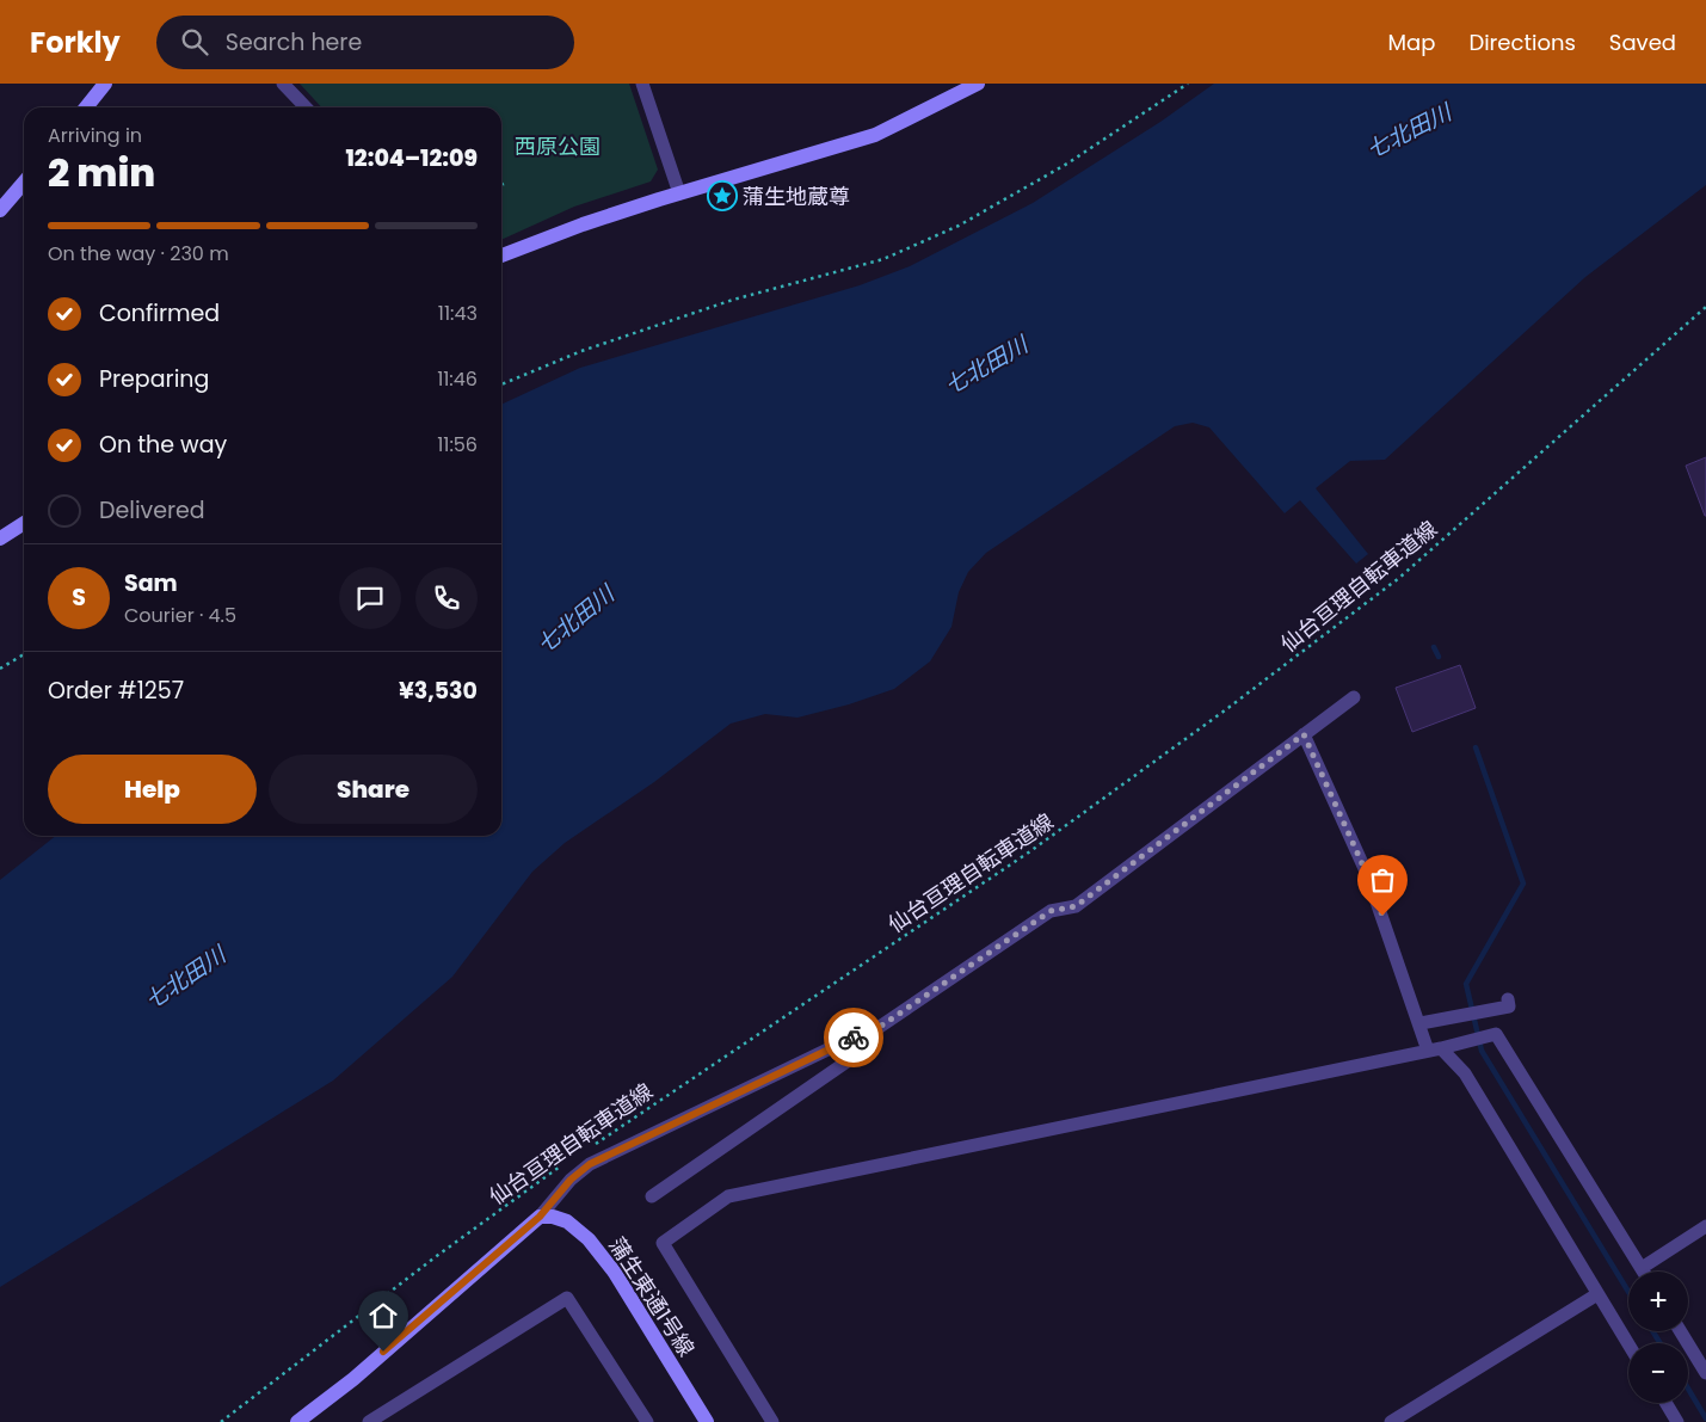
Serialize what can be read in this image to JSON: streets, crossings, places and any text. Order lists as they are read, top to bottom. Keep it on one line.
{"streets":{"street":["蒲生東通1号線"],"path":["仙台亘理自転車道線"]},"water":["七北田川"],"parks":["西原公園"],"places":{"place":["蒲生地蔵尊"]},"page":{"header":"Forkly","search":"Search here","nav":["Map","Directions","Saved"],"heading":["2 min","Arriving in","12:04–12:09"],"panel":["Sam","Courier · 4.5","Order #1257","¥3,530"],"bar":"On the way · 230 m","list":[["Confirmed","11:43"],["Preparing","11:46"],["On the way","11:56"],"Delivered"],"round":"S","buttons":["Help","Share"],"map_buttons":["+","−"]}}
